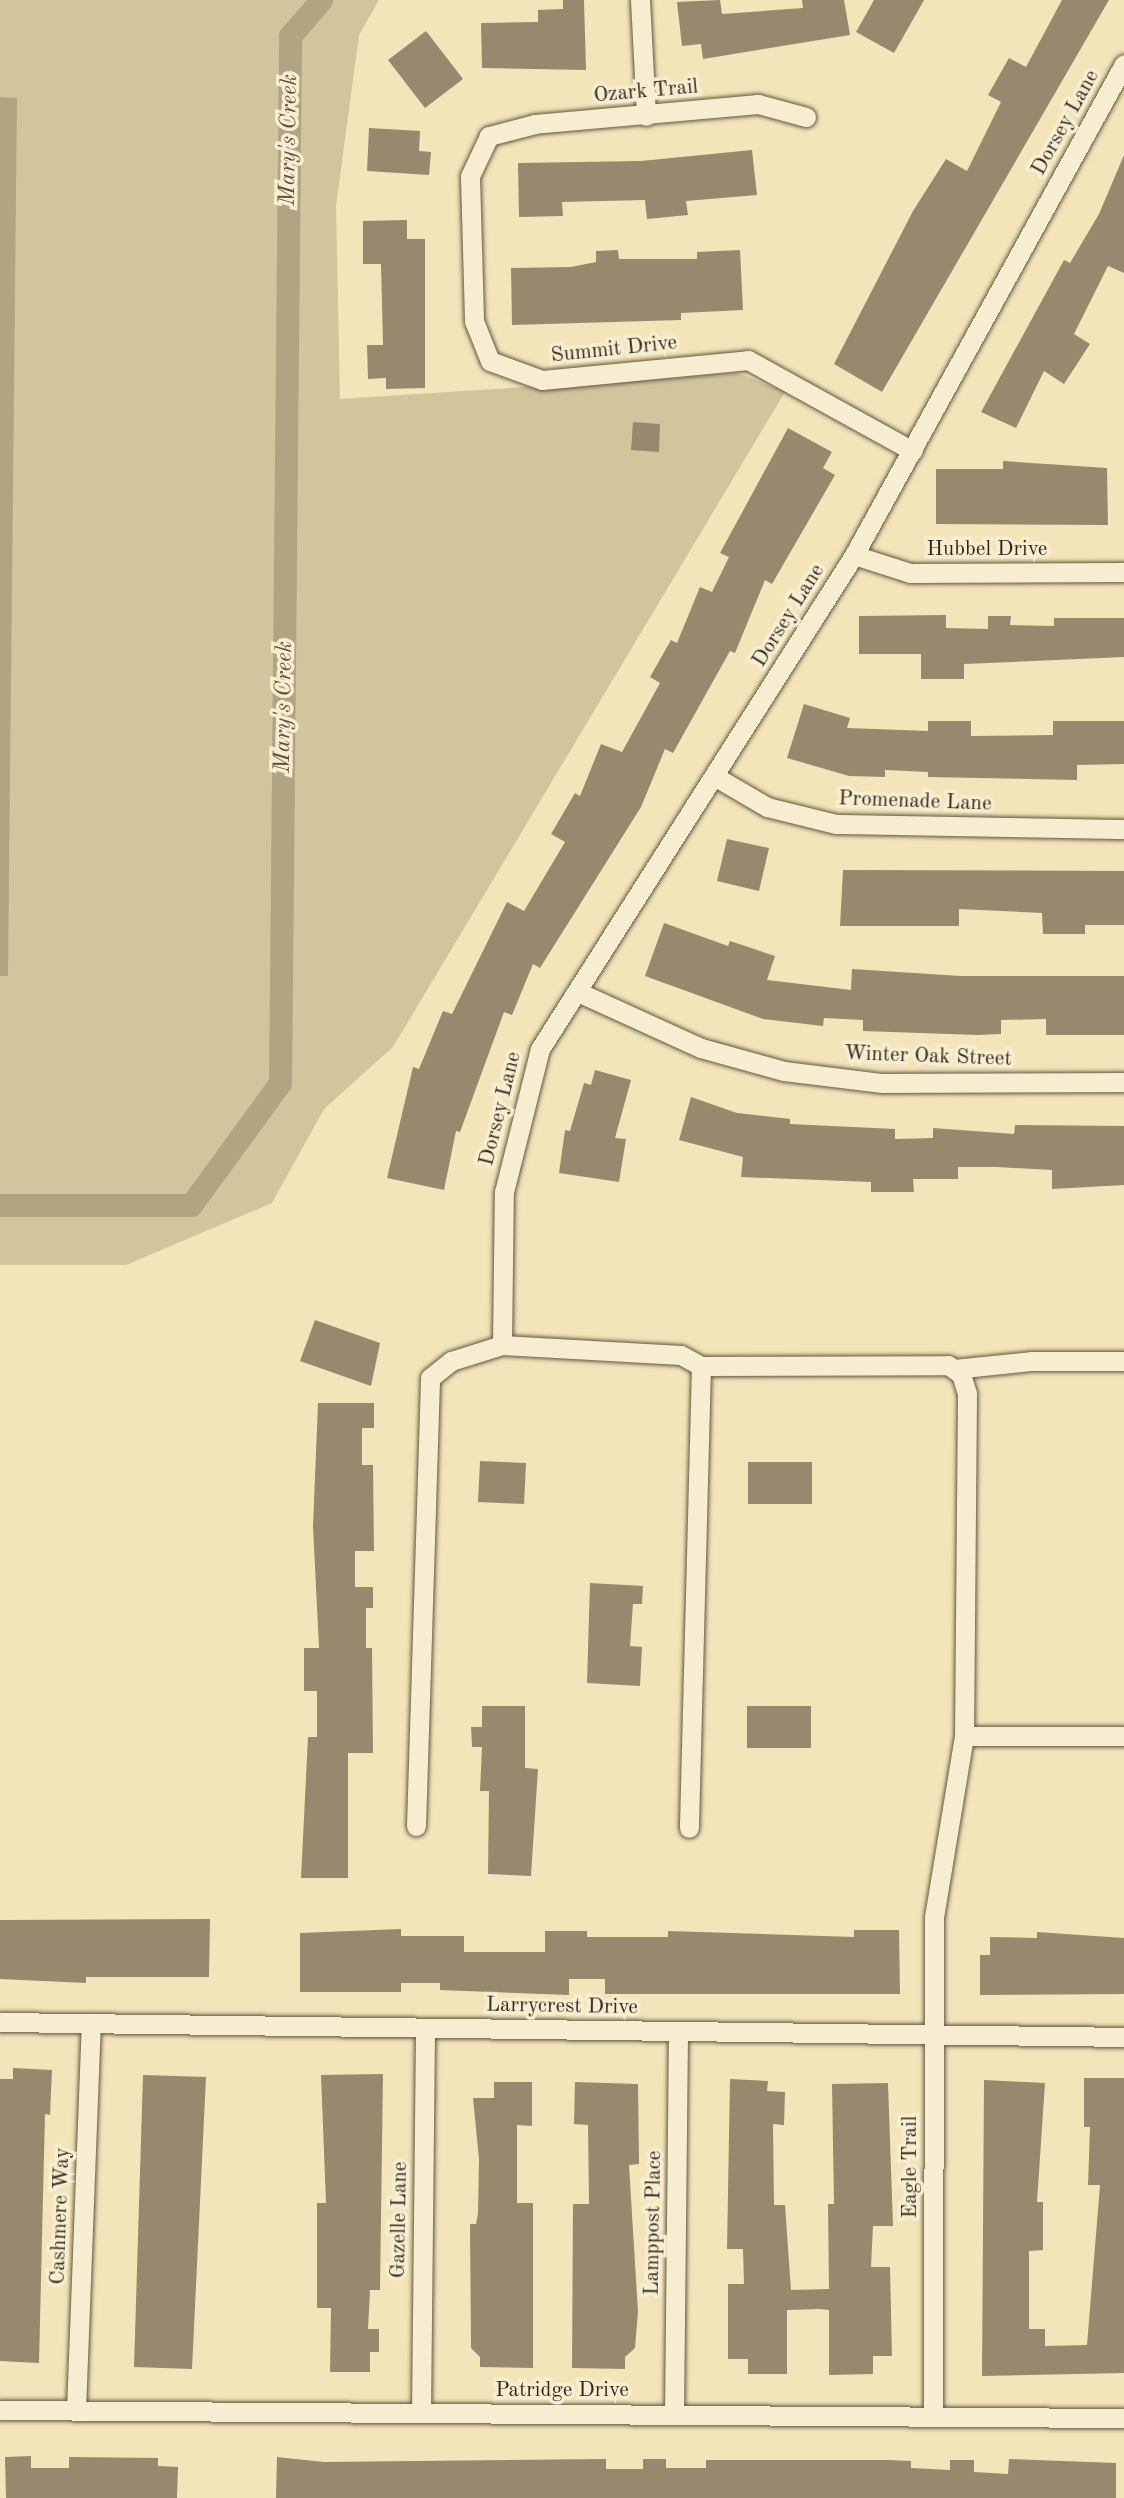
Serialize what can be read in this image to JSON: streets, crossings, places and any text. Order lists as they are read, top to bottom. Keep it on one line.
{"streets":{"street":["Ozark Trail","Dorsey Lane","Summit Drive","Hubbel Drive","Promenade Lane","Winter Oak Street","Larrycrest Drive","Eagle Trail","Cashmere Way","Gazelle Lane","Lamppost Place","Patridge Drive"]},"crossings":[["Ozark Trail","Summit Drive"],["Dorsey Lane","Summit Drive"],["Dorsey Lane","Hubbel Drive"],["Dorsey Lane","Promenade Lane"],["Dorsey Lane","Winter Oak Street"],["Larrycrest Drive","Eagle Trail"],["Larrycrest Drive","Cashmere Way"],["Larrycrest Drive","Gazelle Lane"],["Larrycrest Drive","Lamppost Place"],["Eagle Trail","Patridge Drive"],["Cashmere Way","Patridge Drive"],["Gazelle Lane","Patridge Drive"],["Lamppost Place","Patridge Drive"]],"water":["Mary's Creek"]}
